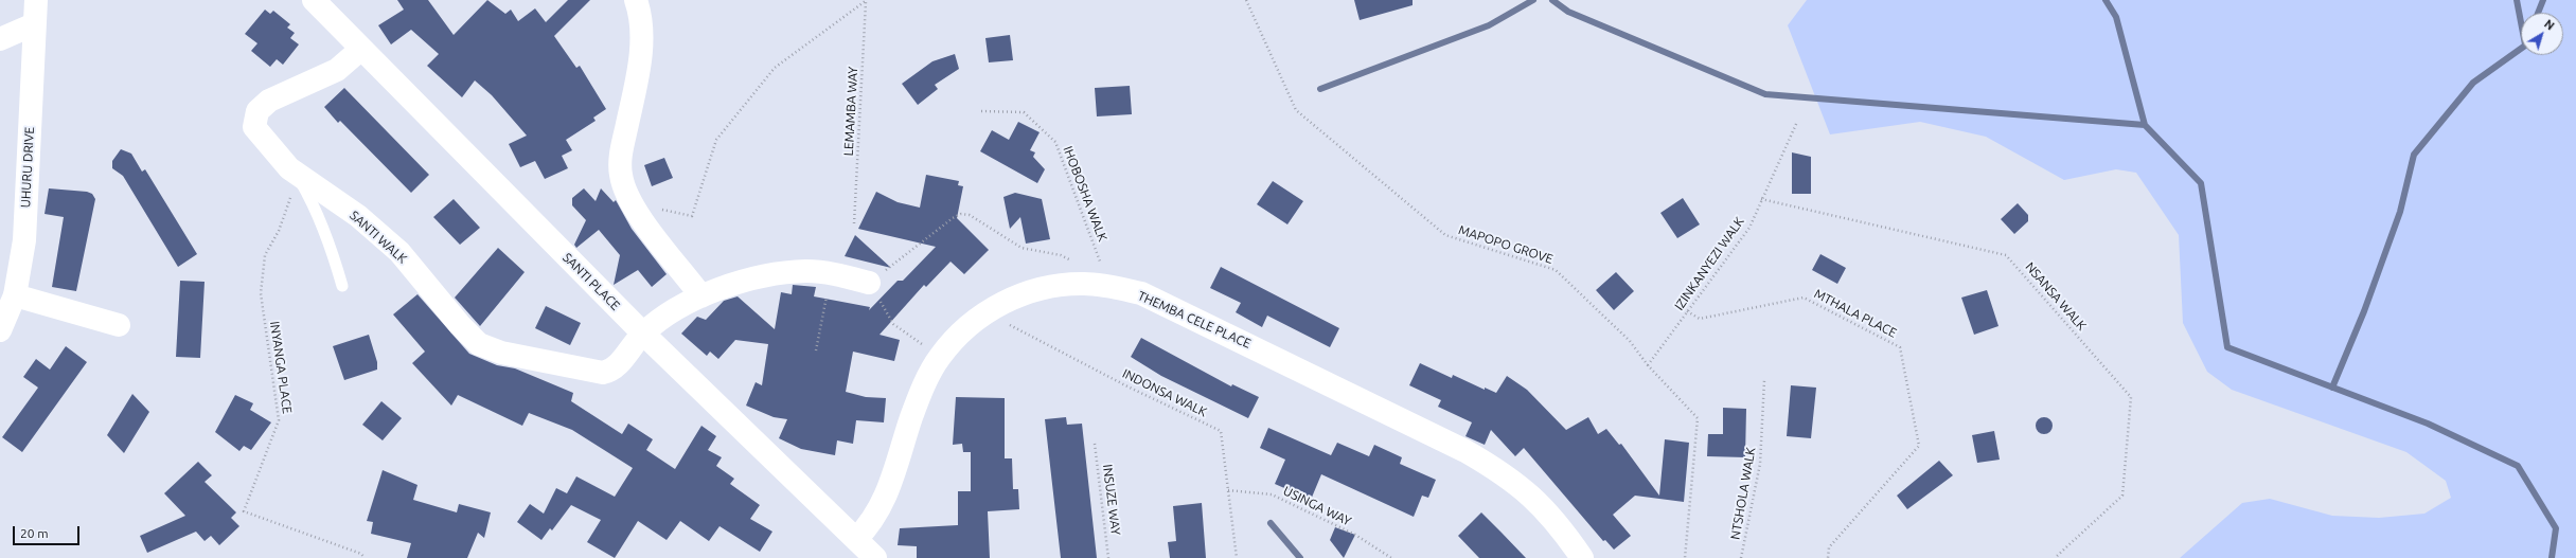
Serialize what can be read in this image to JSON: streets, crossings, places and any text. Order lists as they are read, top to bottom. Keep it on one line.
{"streets":{"street":["UHURU DRIVE","SANTI WALK","SANTI PLACE","THEMBA CELE PLACE"],"path":["LEMAMBA WAY","IHOBOSHA WALK","MAPOPO GROVE","IZINKANYEZI WALK","NSANSA WALK","MTHALA PLACE","INYANGA PLACE","INDONSA WALK","NTSHOLA WALK","INSUZE WAY","USINGA WAY"]},"crossings":[["IHOBOSHA WALK","THEMBA CELE PLACE"],["SANTI WALK","SANTI PLACE"],["SANTI WALK","INYANGA PLACE"],["MAPOPO GROVE","IZINKANYEZI WALK"],["IZINKANYEZI WALK","NSANSA WALK"],["IZINKANYEZI WALK","MTHALA PLACE"],["SANTI PLACE","THEMBA CELE PLACE"],["THEMBA CELE PLACE","INDONSA WALK"],["INDONSA WALK","USINGA WAY"]],"scale_bar":"20 m","north":"top right"}
